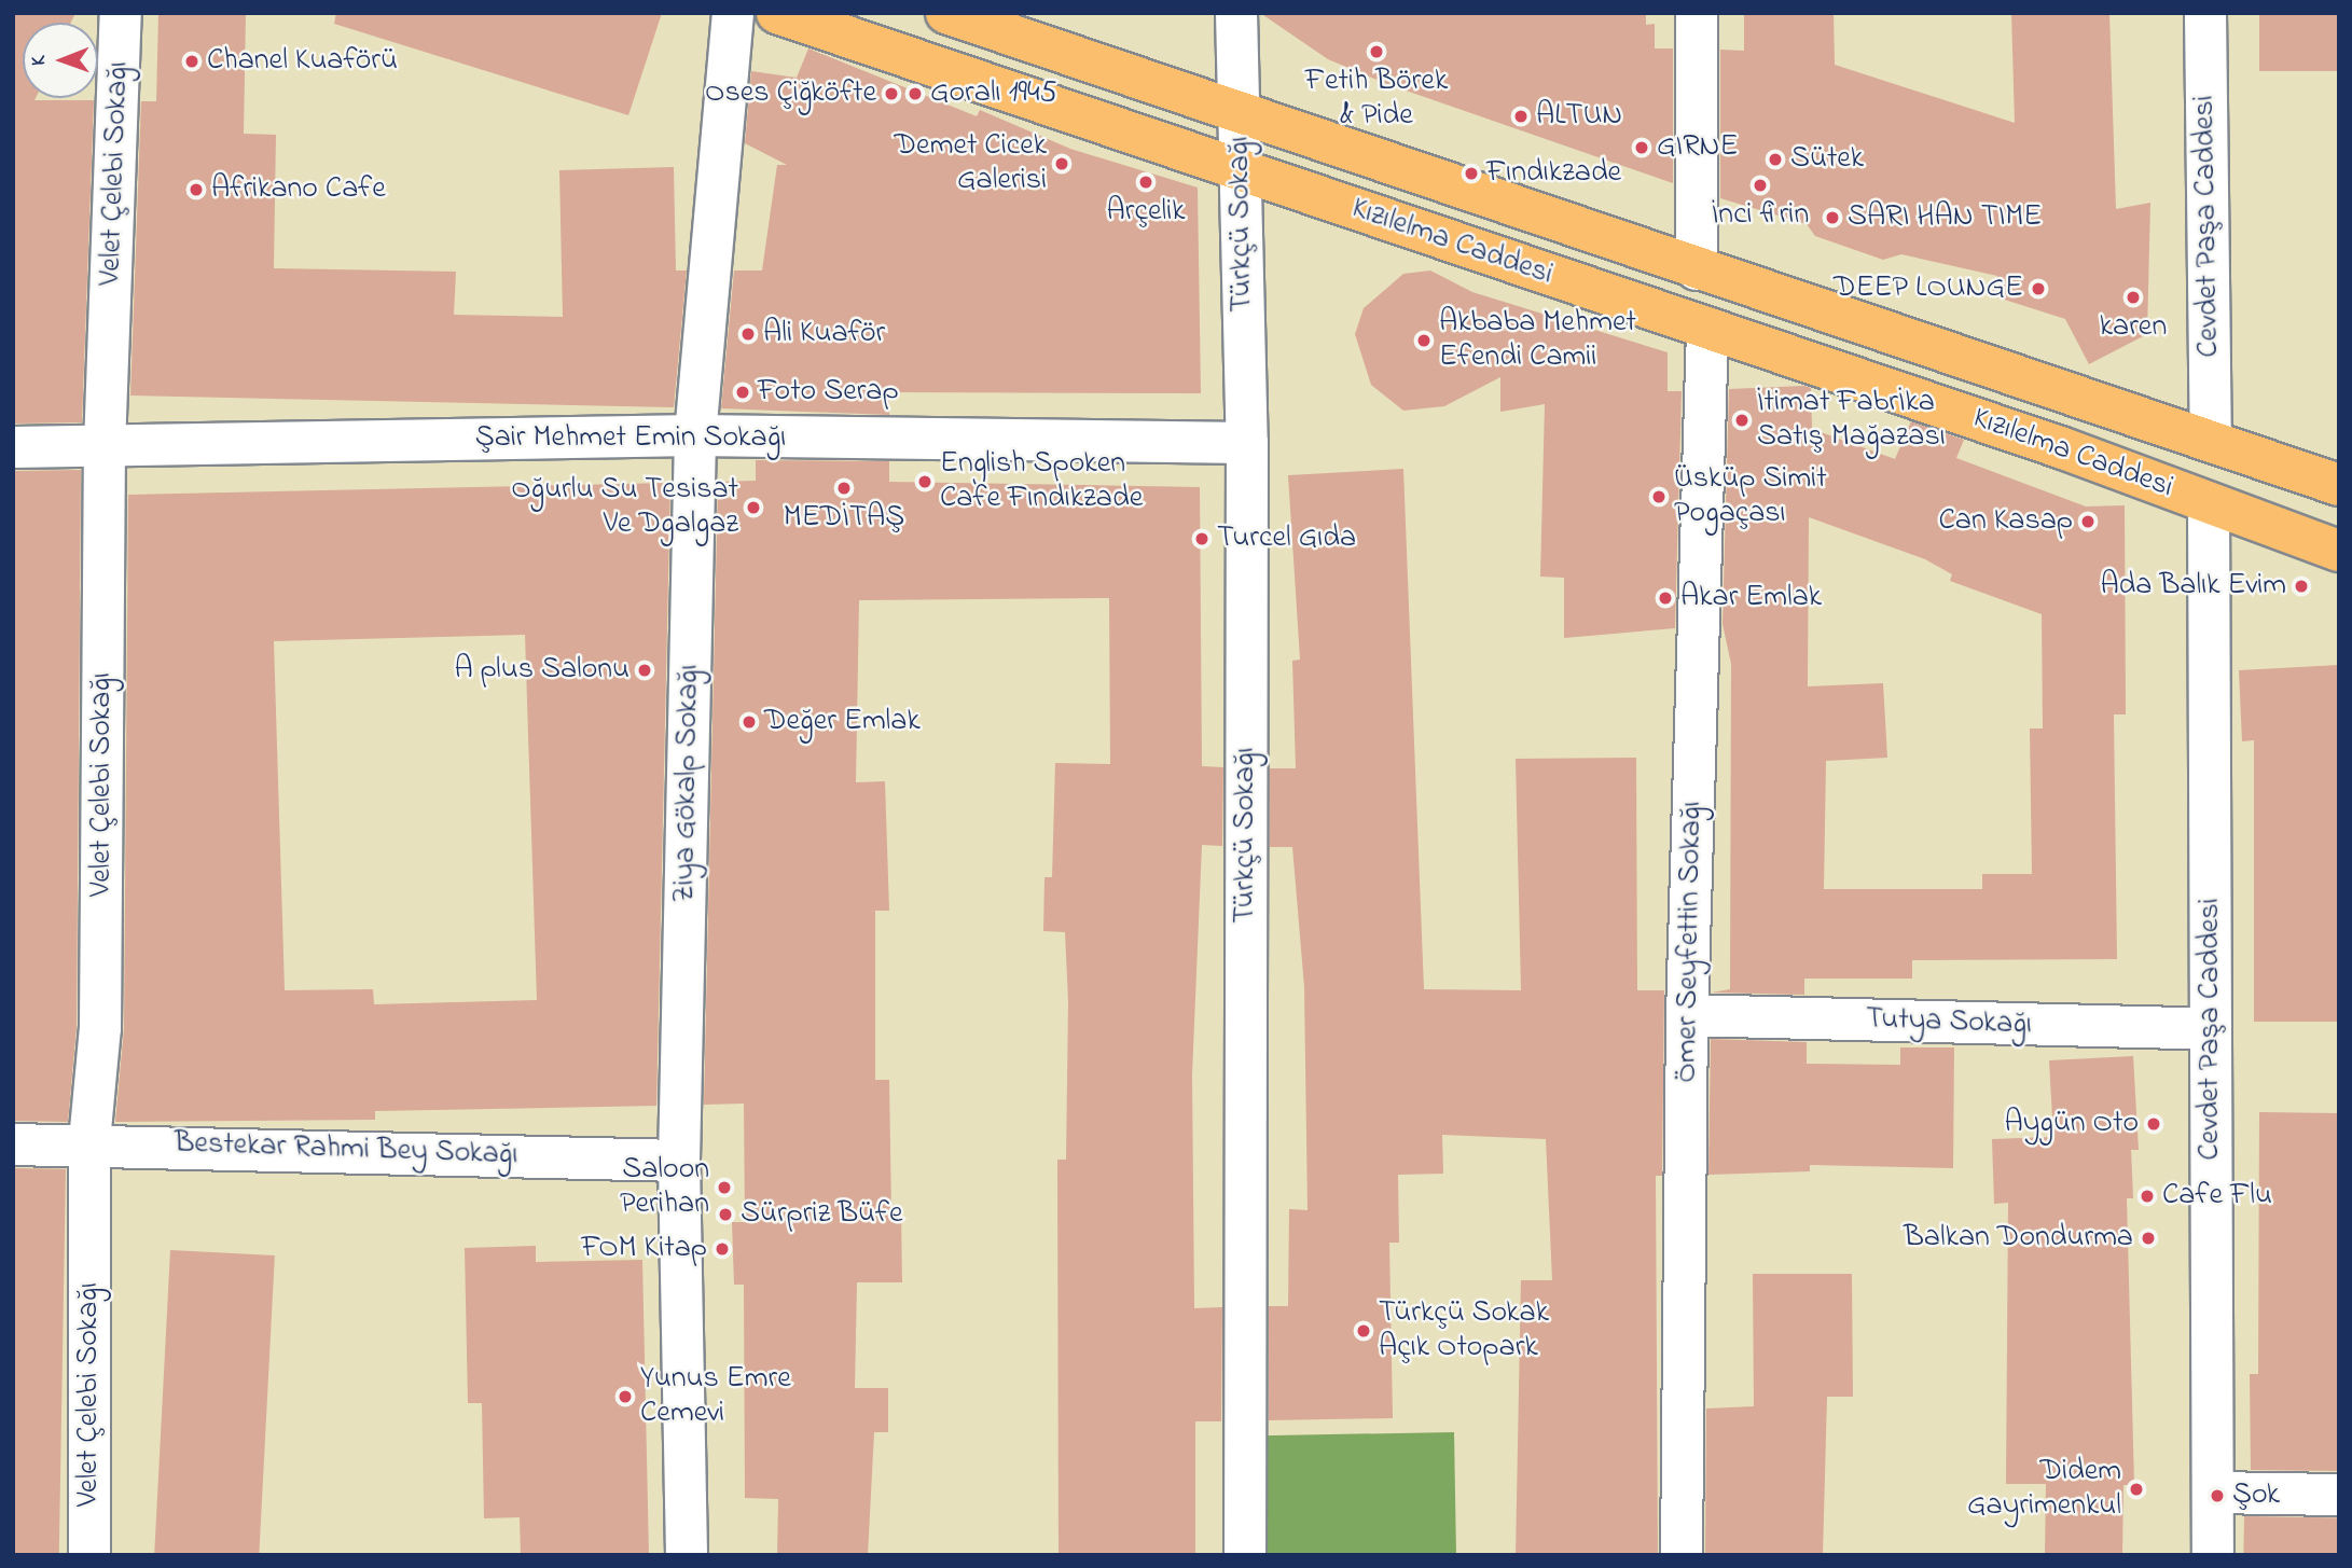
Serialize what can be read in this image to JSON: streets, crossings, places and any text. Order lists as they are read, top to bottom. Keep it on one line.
{"streets":{"main road":["Kızılelma Caddesi"],"street":["Velet Çelebi Sokağı","Türkçü Sokağı","Cevdet Paşa Caddesi","Şair Mehmet Emin Sokağı","Ziya Gökalp Sokağı","Ömer Seyfettin Sokağı","Tutya Sokağı","Bestekar Rahmi Bey Sokağı"]},"crossings":[["Velet Çelebi Sokağı","Şair Mehmet Emin Sokağı"],["Velet Çelebi Sokağı","Bestekar Rahmi Bey Sokağı"],["Türkçü Sokağı","Kızılelma Caddesi"],["Türkçü Sokağı","Şair Mehmet Emin Sokağı"],["Cevdet Paşa Caddesi","Kızılelma Caddesi"],["Cevdet Paşa Caddesi","Tutya Sokağı"],["Kızılelma Caddesi","Ömer Seyfettin Sokağı"],["Şair Mehmet Emin Sokağı","Ziya Gökalp Sokağı"],["Ziya Gökalp Sokağı","Bestekar Rahmi Bey Sokağı"],["Ömer Seyfettin Sokağı","Tutya Sokağı"]],"places":["Fetih Börek & Pide","Chanel Kuaförü","Oses Çiğköfte","Goralı 1945","ALTUN","GIRNE","Sütek","Demet Cicek Galerisi","Fındıkzade","Arçelik","İnci firin","Afrikano Cafe","SARI HAN TIME","DEEP LOUNGE","karen","Ali Kuaför","Akbaba Mehmet Efendi Camii","Foto Serap","İtimat Fabrİka Satış Mağazası","English Spoken Cafe Fındıkzade","MEDİTAŞ","Üsküp Simit Pogaçası","Oğurlu Su Tesisat Ve Dgalgaz","Can Kasap","Turcel Gıda","Ada Balık Evim","Akar Emlak","A plus Salonu","Değer Emlak","Aygün Oto","Saloon Perihan","Cafe Flu","Sürpriz Büfe","Balkan Dondurma","FOM Kitap","Türkçü Sokak Açık Otopark","Yunus Emre Cemevi","Didem Gayrimenkul","Şok"],"north":"left"}
